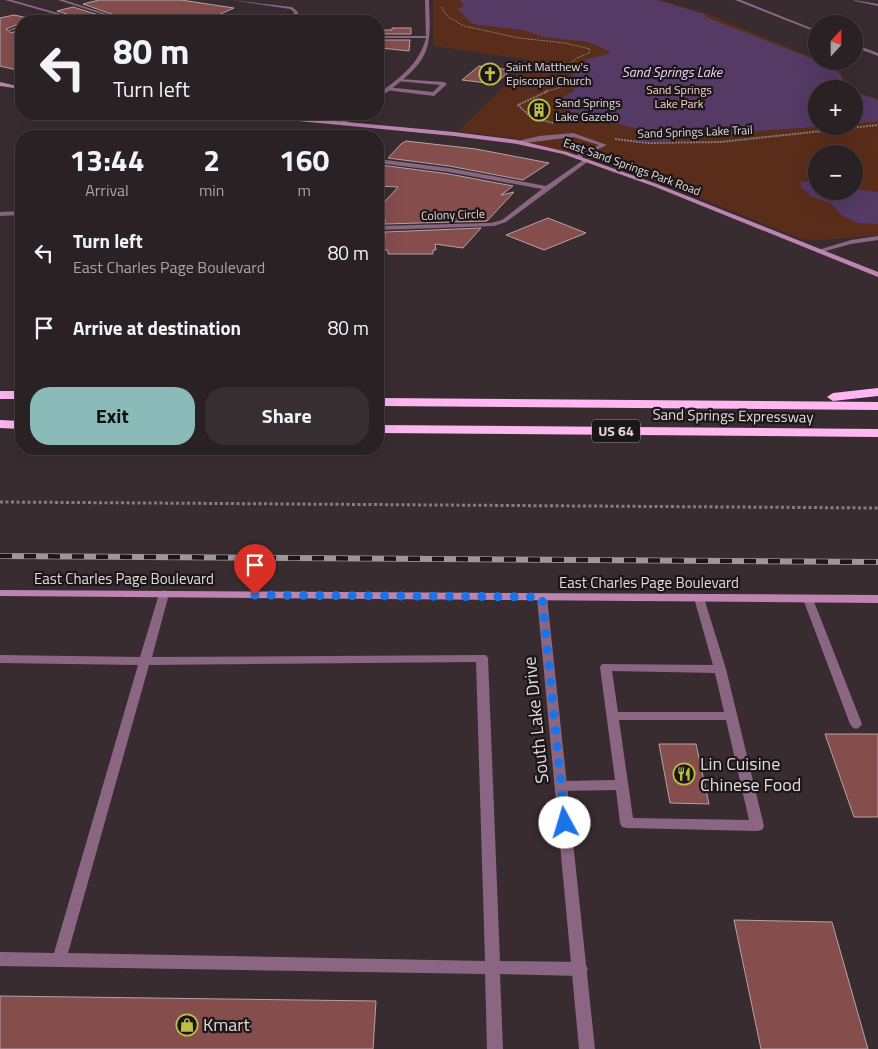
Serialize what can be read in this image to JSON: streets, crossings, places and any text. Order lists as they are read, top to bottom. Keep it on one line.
{"streets":{"highway":["Sand Springs Expressway","US 64"],"street":["East Sand Springs Park Road","Colony Circle","East Charles Page Boulevard","South Lake Drive"],"path":["Sand Springs Lake Trail"]},"crossings":[["East Sand Springs Park Road","Colony Circle"],["East Charles Page Boulevard","South Lake Drive"]],"water":["Sand Springs Lake"],"parks":["Sand Springs Lake Park"],"places":{"church":["Saint Matthew's Episcopal Church"],"building":["Sand Springs Lake Gazebo"],"restaurant":["Lin Cuisine Chinese Food"],"shop":["Kmart"]},"north":"top","page":{"map_buttons":["+","−"],"turn":["80 m","Turn left"],"eta":["13:44","Arrival","2","min","160","m"],"list":[{"name":"Turn left","note":"East Charles Page Boulevard","value":"80 m"},{"name":"Arrive at destination","value":"80 m"}],"buttons":["Exit","Share"]}}
